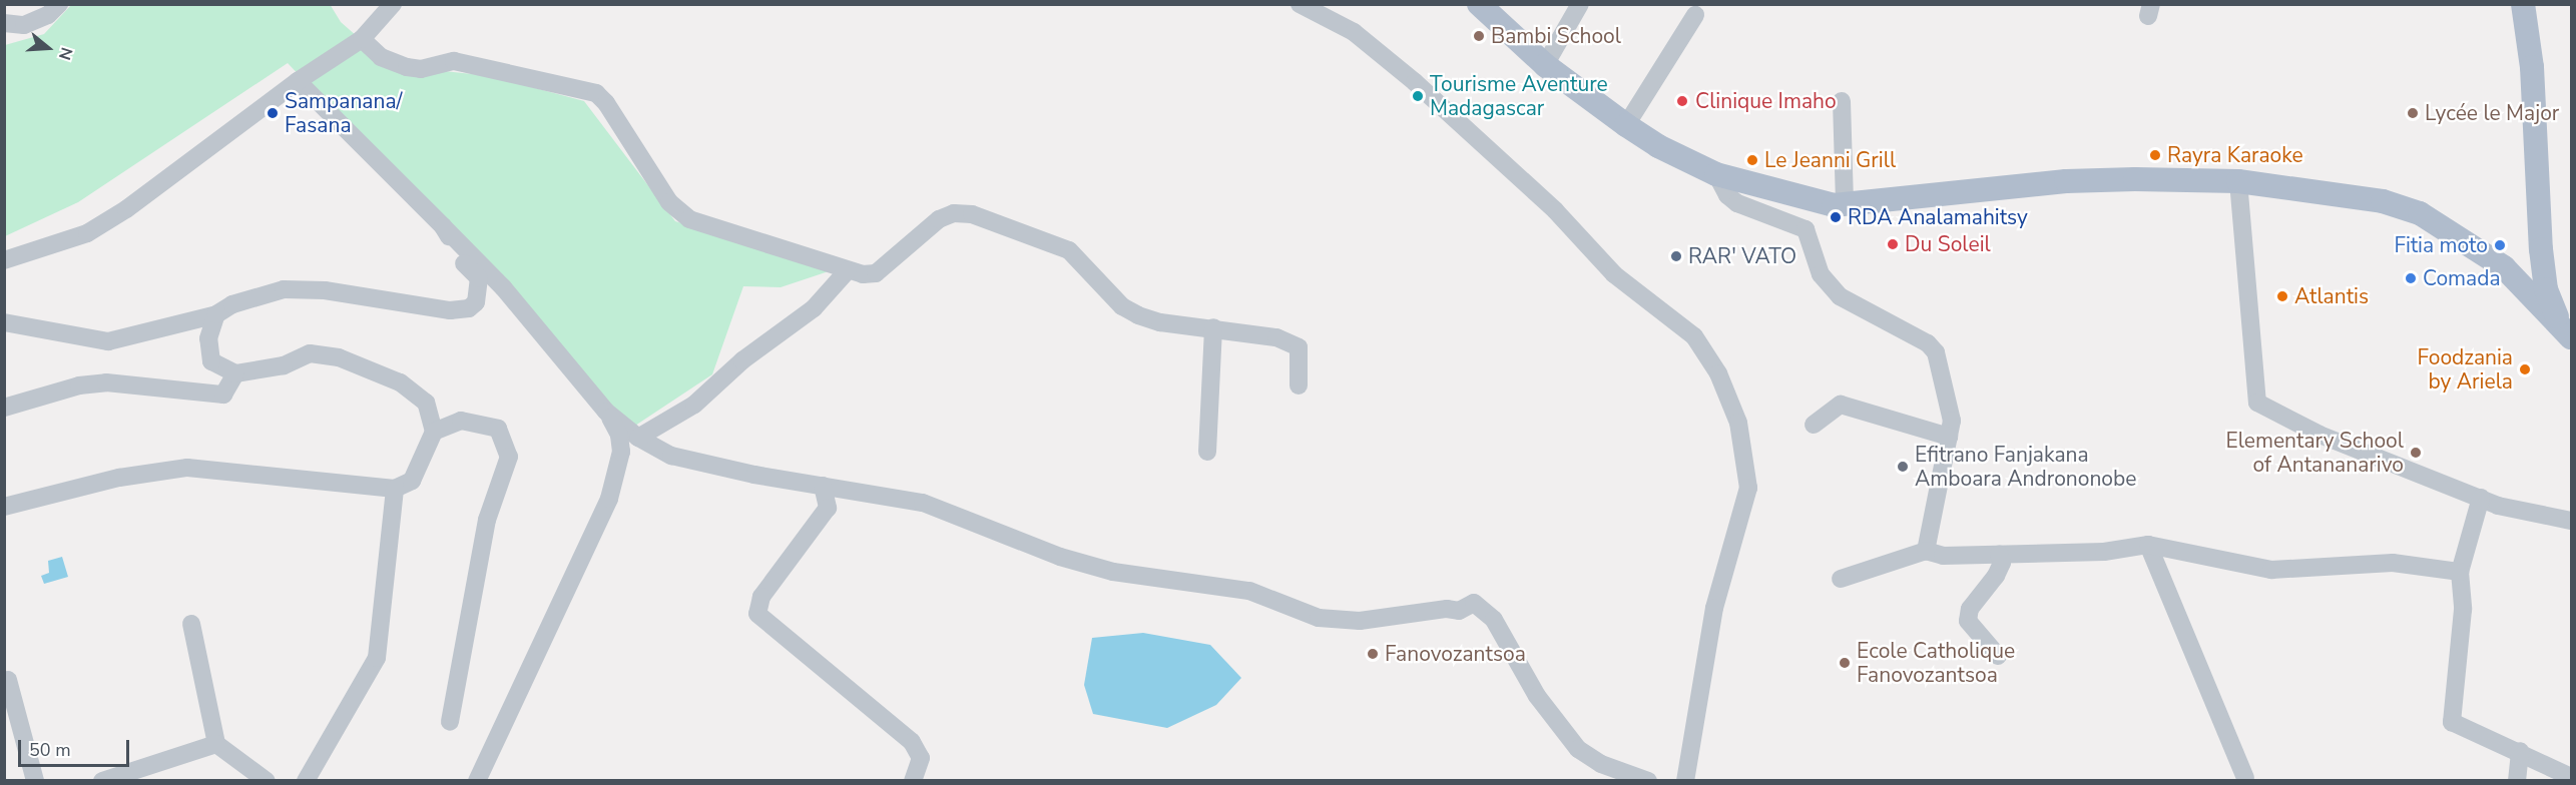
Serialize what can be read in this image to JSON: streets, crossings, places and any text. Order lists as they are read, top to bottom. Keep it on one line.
{"places":["Bambi School","Tourisme Aventure Madagascar","Clinique Imaho","Sampanana/ Fasana","Lycée le Major","Rayra Karaoke","Le Jeanni Grill","RDA Analamahitsy","Du Soleil","Fitia moto","RAR' VATO","Comada","Atlantis","Foodzania by Ariela","Elementary School of Antananarivo","Efitrano Fanjakana Amboara Andrononobe","Fanovozantsoa","Ecole Catholique Fanovozantsoa"],"scale_bar":"50 m","north":"right"}
